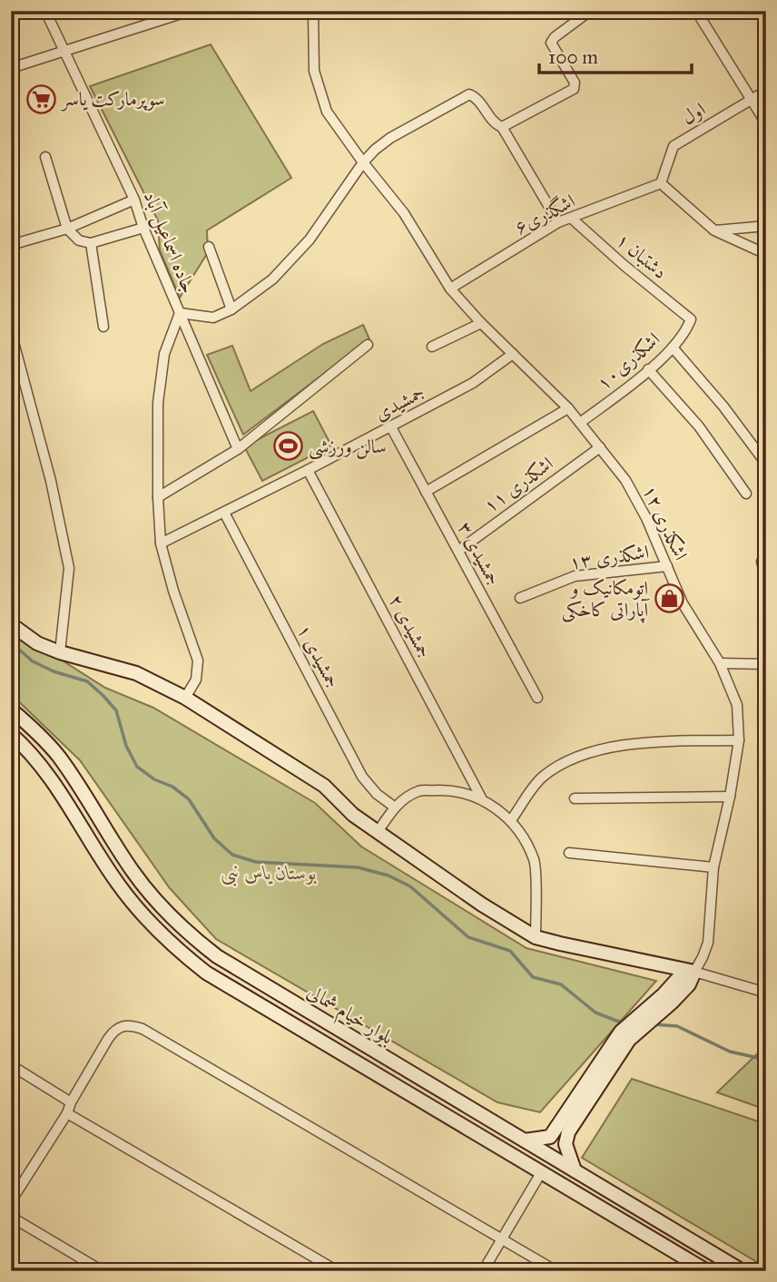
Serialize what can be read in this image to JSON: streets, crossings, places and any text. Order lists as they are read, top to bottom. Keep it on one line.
{"streets":{"street":["اول","اشگذری۶","جاده اسماعیل آباد","دشتبان ۱","اشکذری۱۰","جمشیدی","اشکذری ۱۱","اشکذری ۱۲","جمشیدی ۳","اشکذری ۱۳","جمشیدی ۲","جمشیدی ۱","بلوار خیام شمالی"]},"crossings":[["اول","اشگذری۶"],["اشگذری۶","دشتبان ۱"],["اشگذری۶","اشکذری ۱۲"],["دشتبان ۱","اشکذری۱۰"],["اشکذری۱۰","اشکذری ۱۲"],["جمشیدی","اشکذری ۱۲"],["جمشیدی","جمشیدی ۳"],["جمشیدی","جمشیدی ۲"],["جمشیدی","جمشیدی ۱"],["اشکذری ۱۱","اشکذری ۱۲"],["اشکذری ۱۱","جمشیدی ۳"],["اشکذری ۱۲","اشکذری ۱۳"]],"parks":["بوستان یاس نبی"],"places":{"supermarket":["سوپرمارکت یاسر"],"sports":["سالن ورزشی"],"shop":["اتومکانیک و آپاراتی کاخکی"]},"scale_bar":"100 m"}
